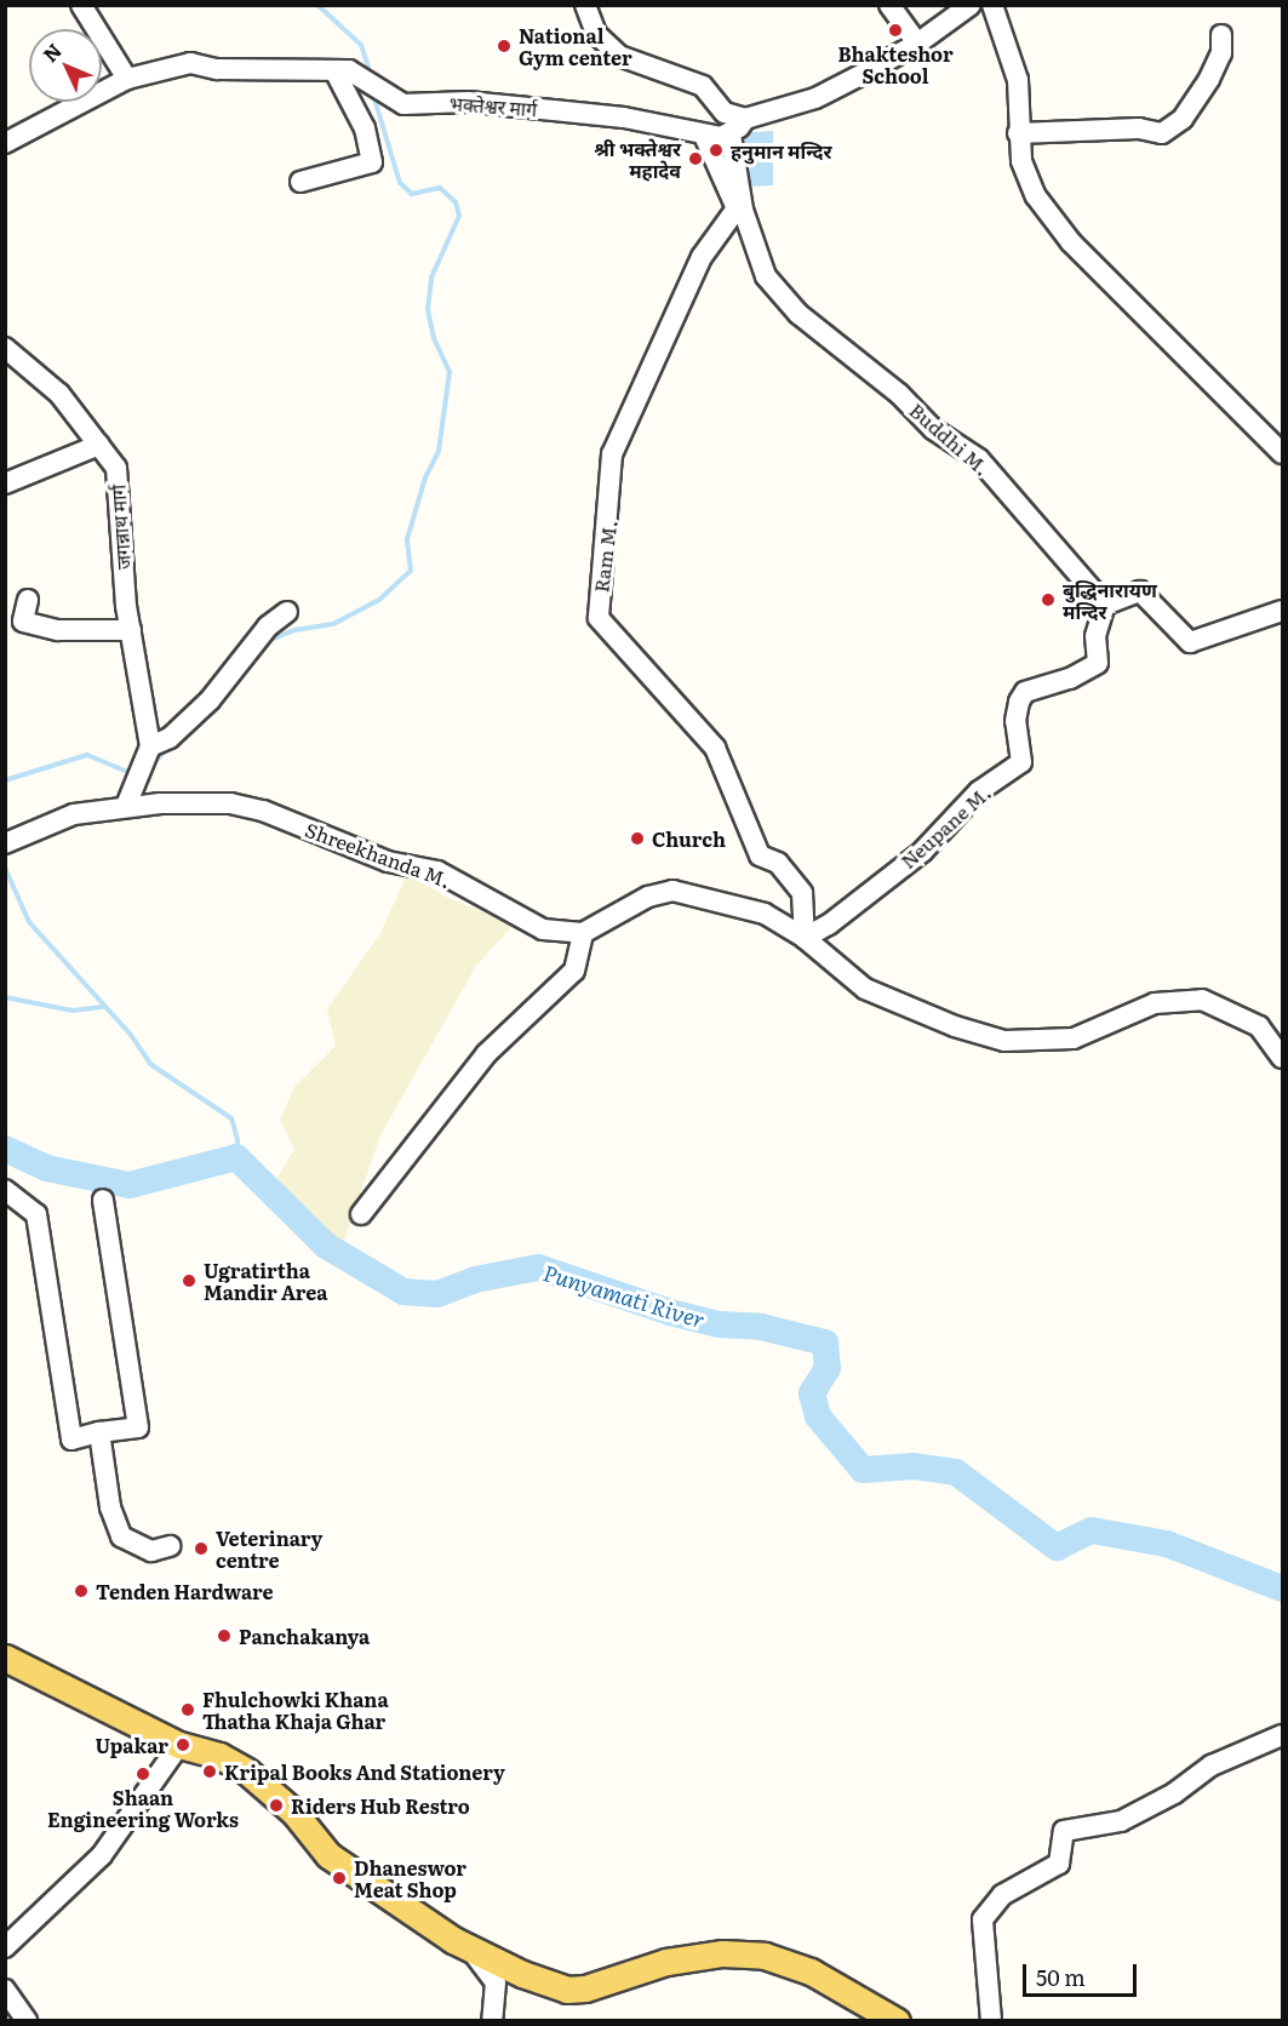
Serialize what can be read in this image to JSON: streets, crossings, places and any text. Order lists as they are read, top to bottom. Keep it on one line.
{"streets":{"street":["भक्तेश्वर मार्ग","Buddhi M.","जगन्नाथ मार्ग","Ram M.","Neupane M.","Shreekhanda M."]},"crossings":[["भक्तेश्वर मार्ग","Buddhi M."],["भक्तेश्वर मार्ग","Ram M."],["Buddhi M.","Neupane M."],["Ram M.","Neupane M."]],"water":["Punyamati River"],"places":["Bhakteshor School","National Gym center","हनुमान मन्दिर","श्री भक्तेश्वर महादेव","बुद्धिनारायण मन्दिर","Church","Ugratirtha Mandir Area","Veterinary centre","Tenden Hardware","Panchakanya","Fhulchowki Khana Thatha Khaja Ghar","Upakar","Kripal Books And Stationery","Shaan Engineering Works","Riders Hub Restro","Dhaneswor Meat Shop"],"scale_bar":"50 m","north":"top left"}
